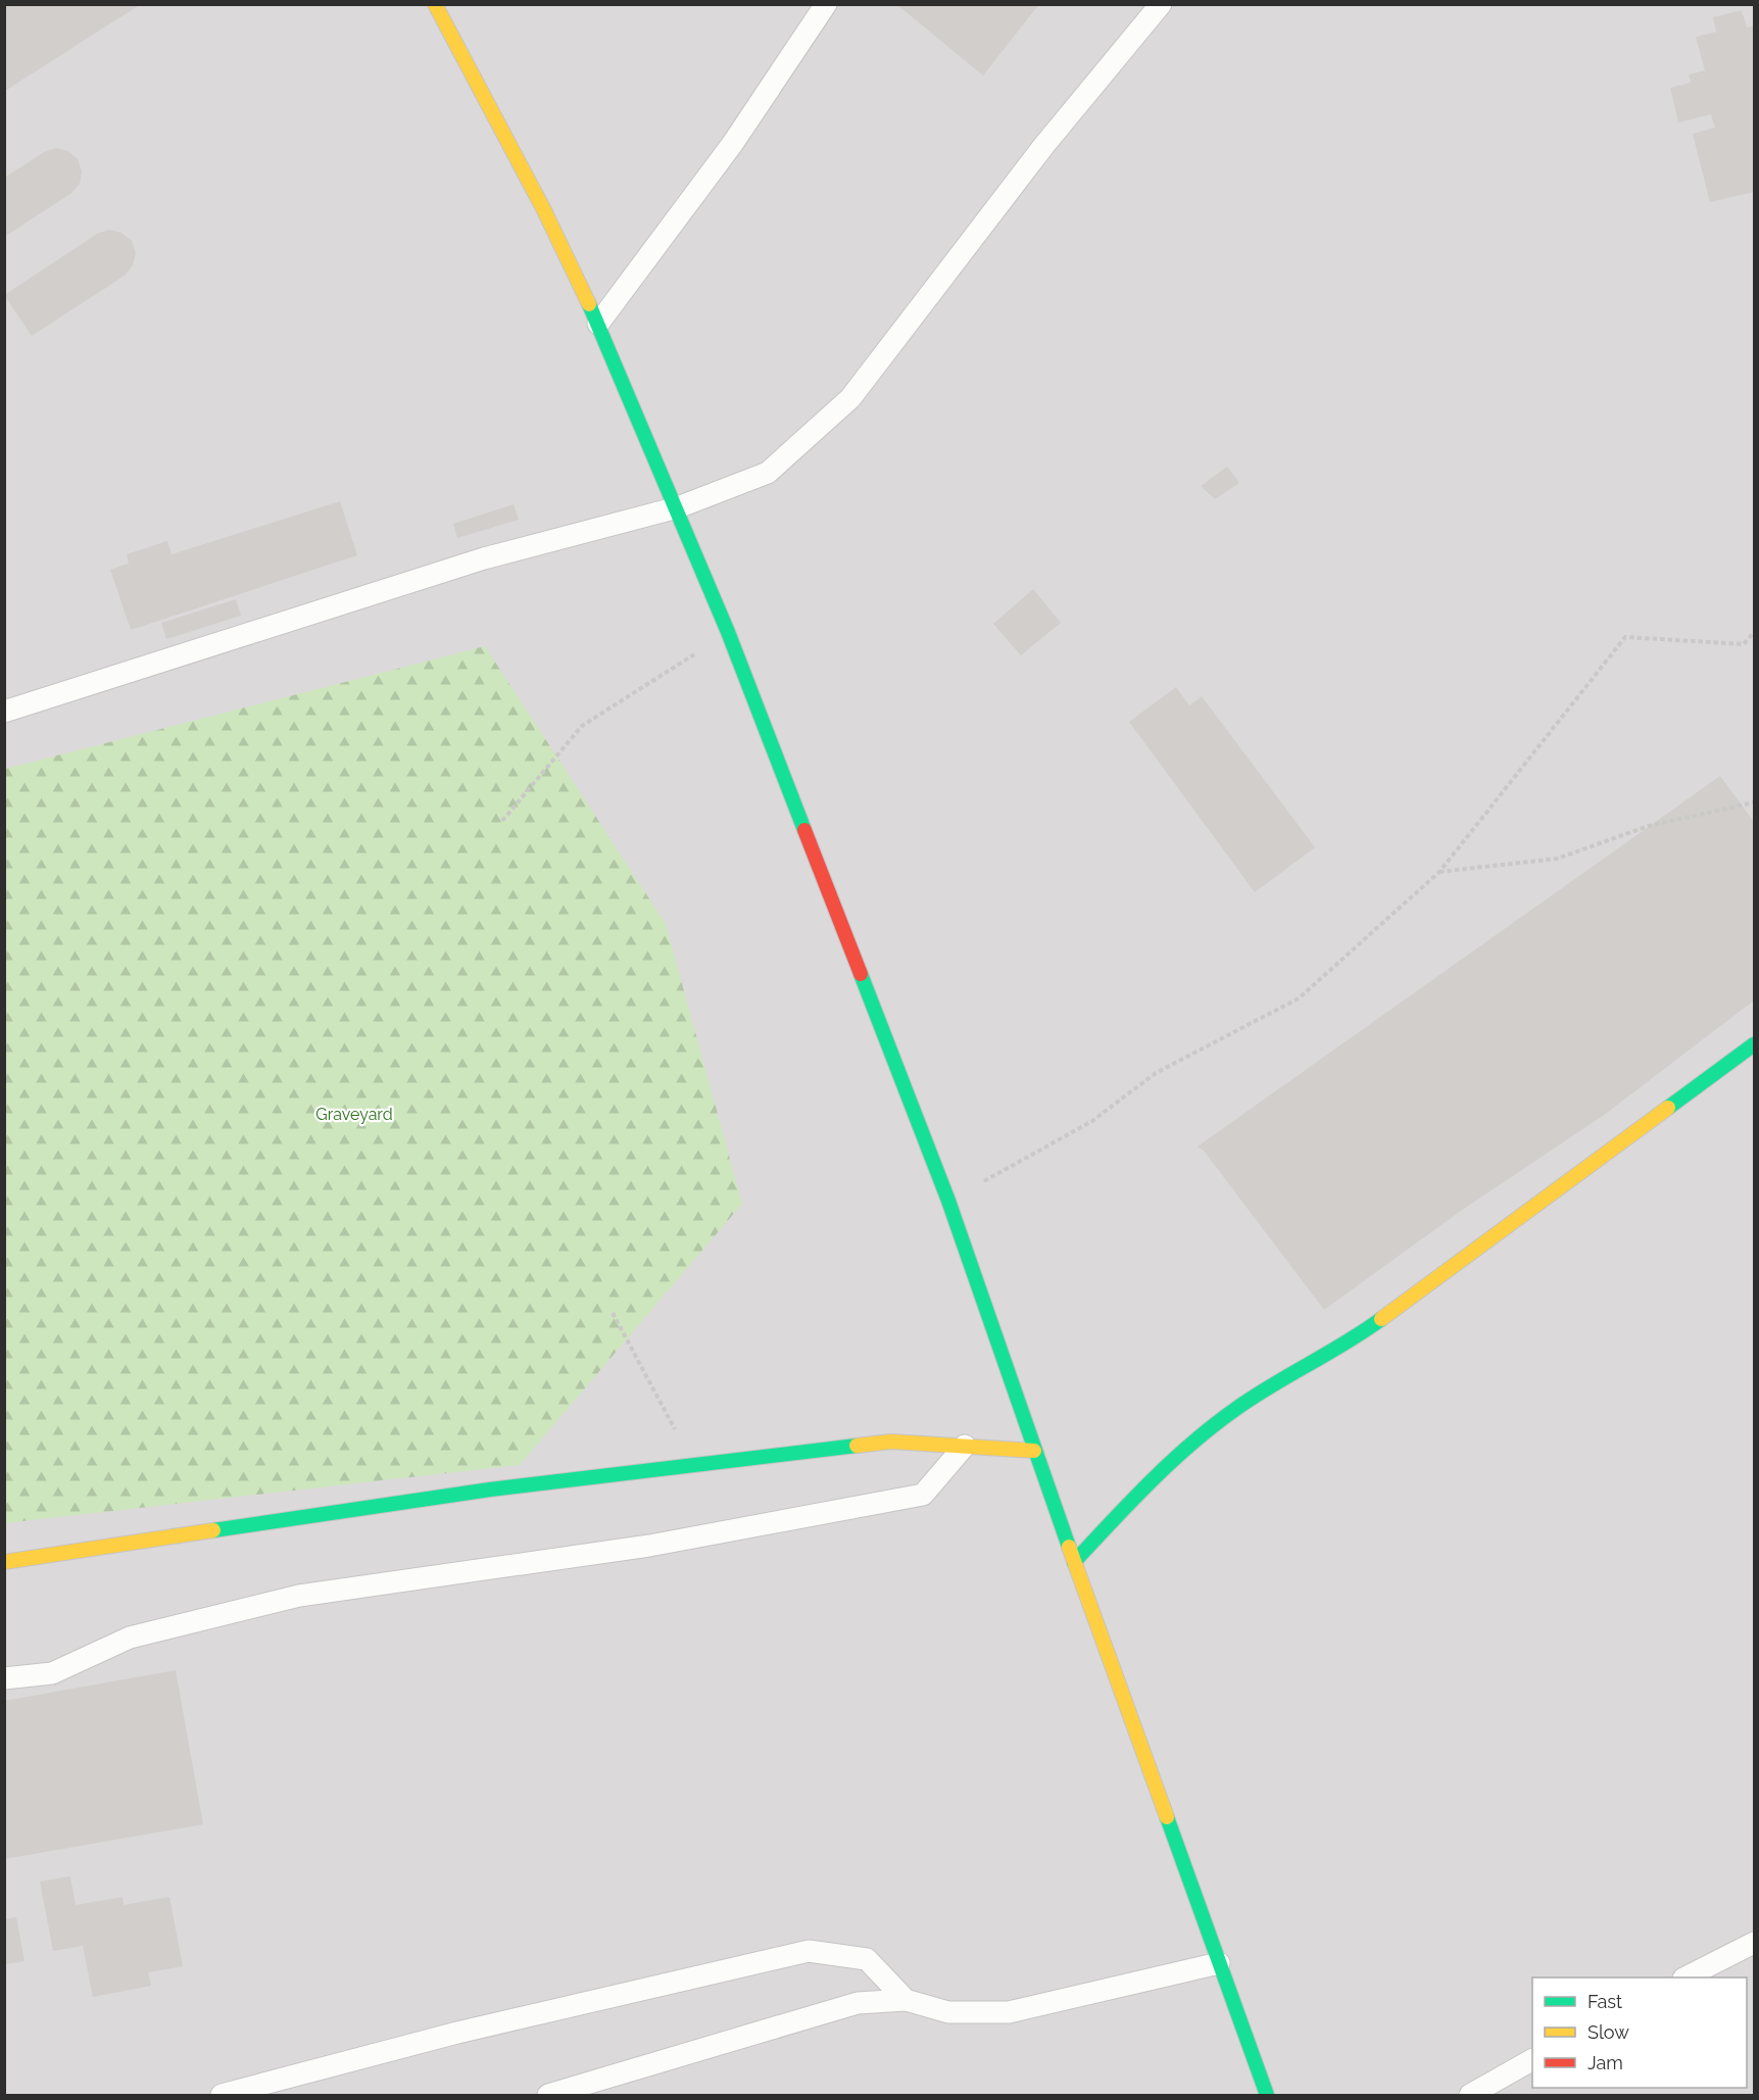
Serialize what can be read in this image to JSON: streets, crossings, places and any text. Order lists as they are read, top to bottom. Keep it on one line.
{"parks":["Graveyard"],"legend":["Fast","Slow","Jam"]}
